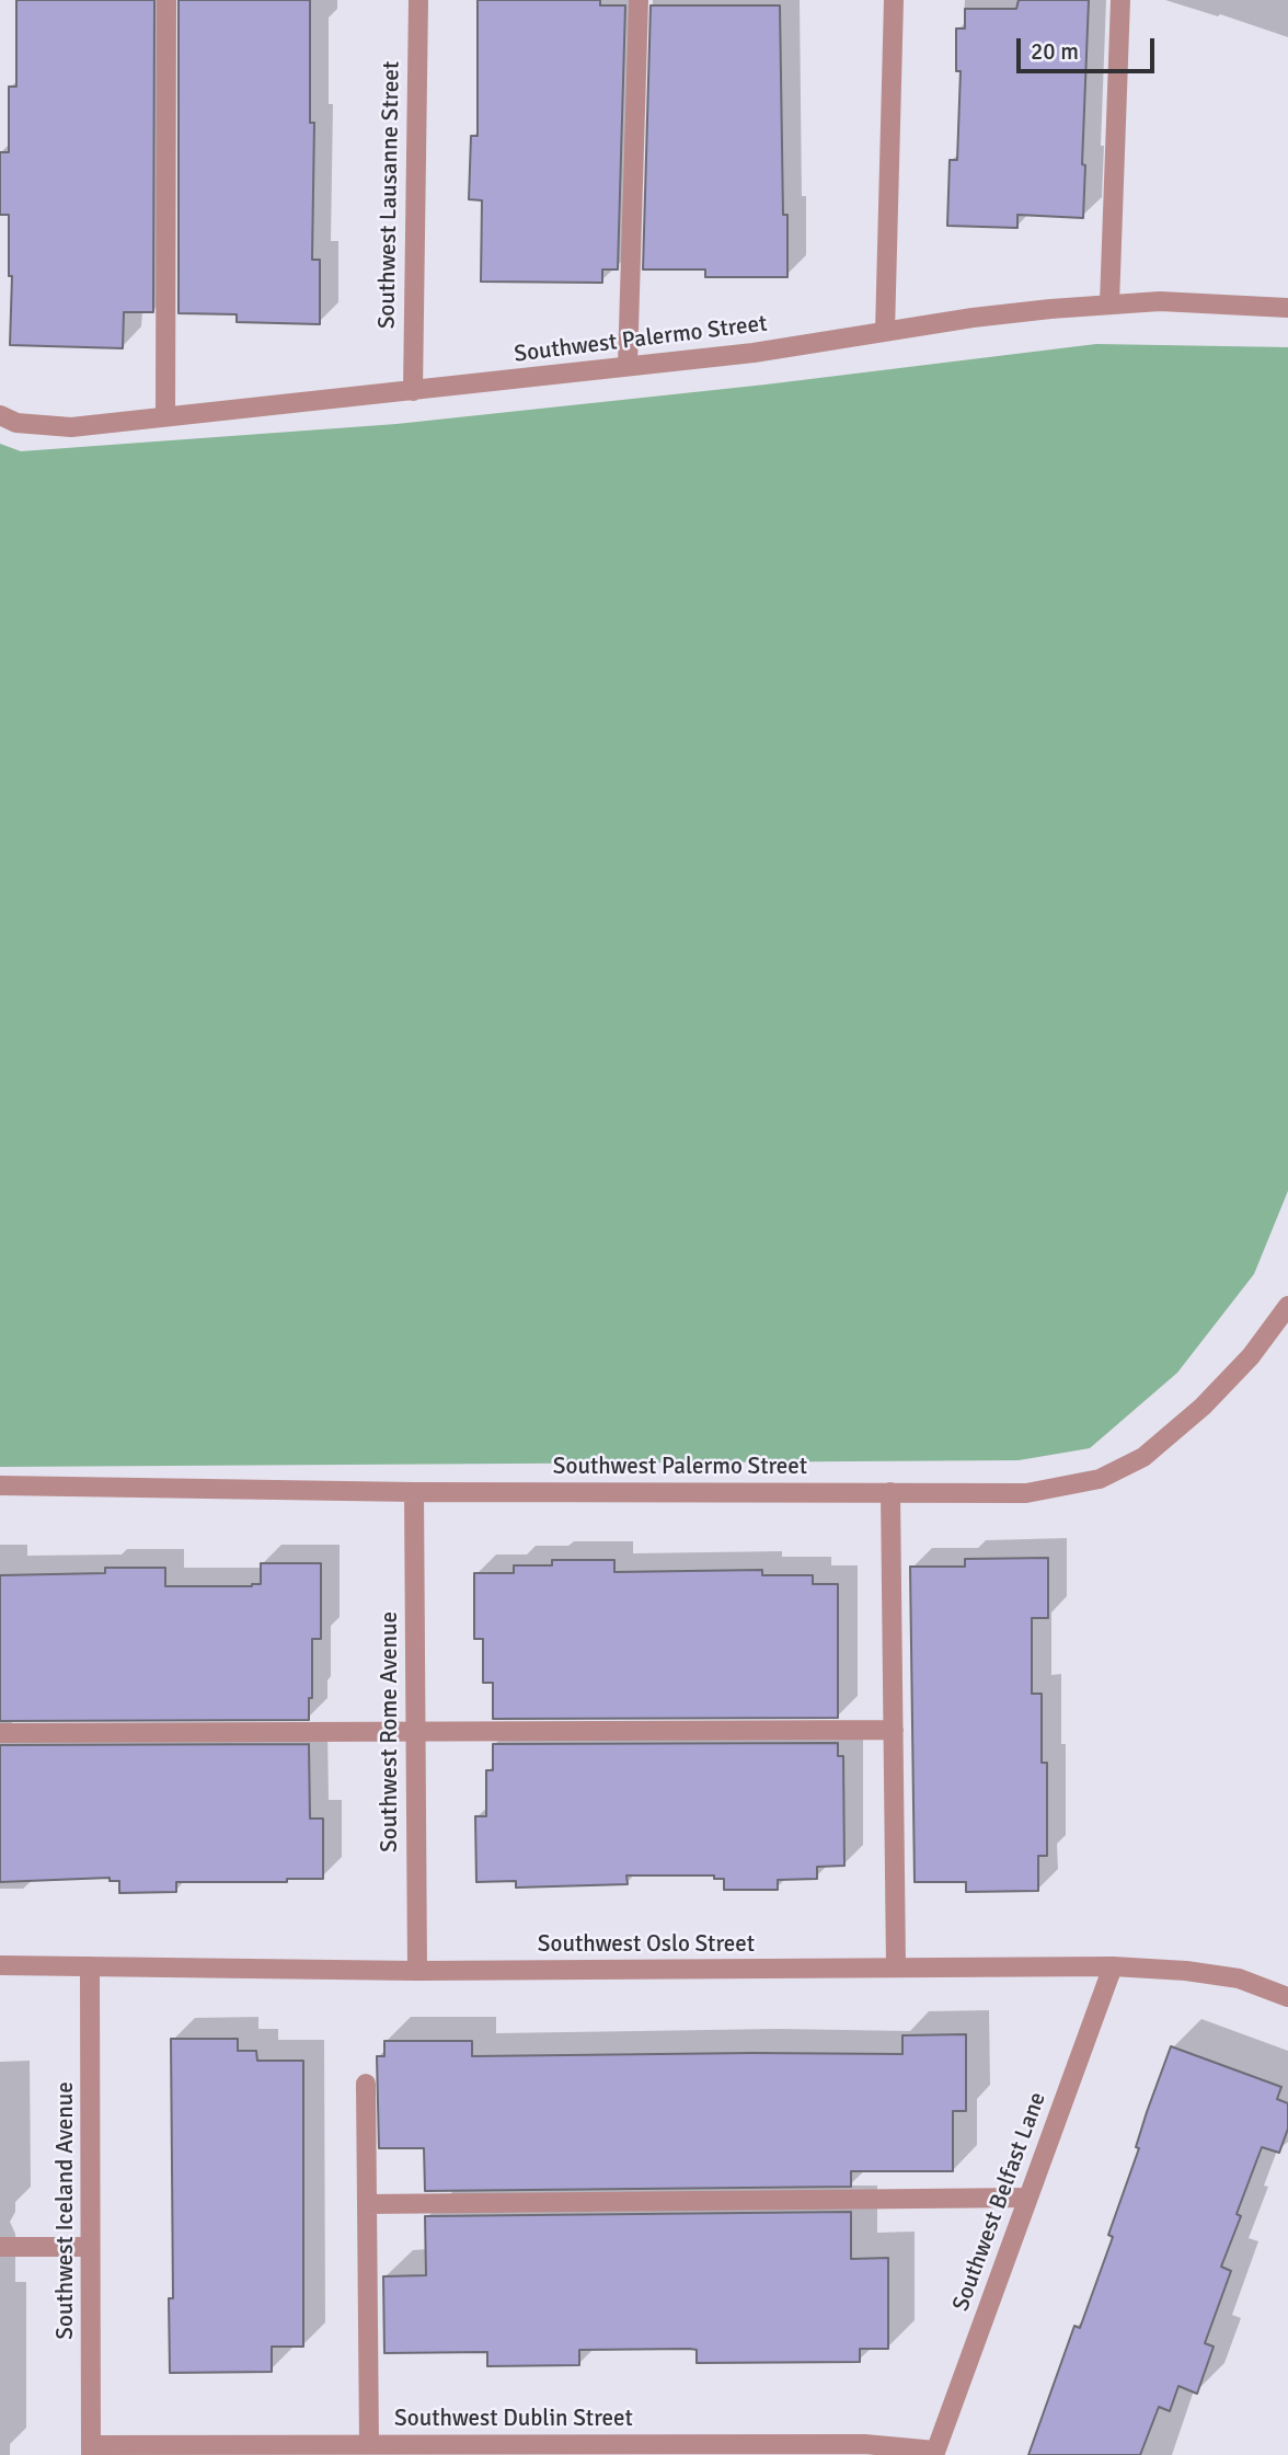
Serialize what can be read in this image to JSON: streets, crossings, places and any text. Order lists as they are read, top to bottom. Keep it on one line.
{"streets":{"street":["Southwest Lausanne Street","Southwest Palermo Street","Southwest Rome Avenue","Southwest Oslo Street","Southwest Belfast Lane","Southwest Iceland Avenue","Southwest Dublin Street"]},"crossings":[["Southwest Lausanne Street","Southwest Palermo Street"],["Southwest Palermo Street","Southwest Rome Avenue"],["Southwest Rome Avenue","Southwest Oslo Street"],["Southwest Oslo Street","Southwest Belfast Lane"],["Southwest Oslo Street","Southwest Iceland Avenue"],["Southwest Belfast Lane","Southwest Dublin Street"],["Southwest Iceland Avenue","Southwest Dublin Street"]],"scale_bar":"20 m"}
